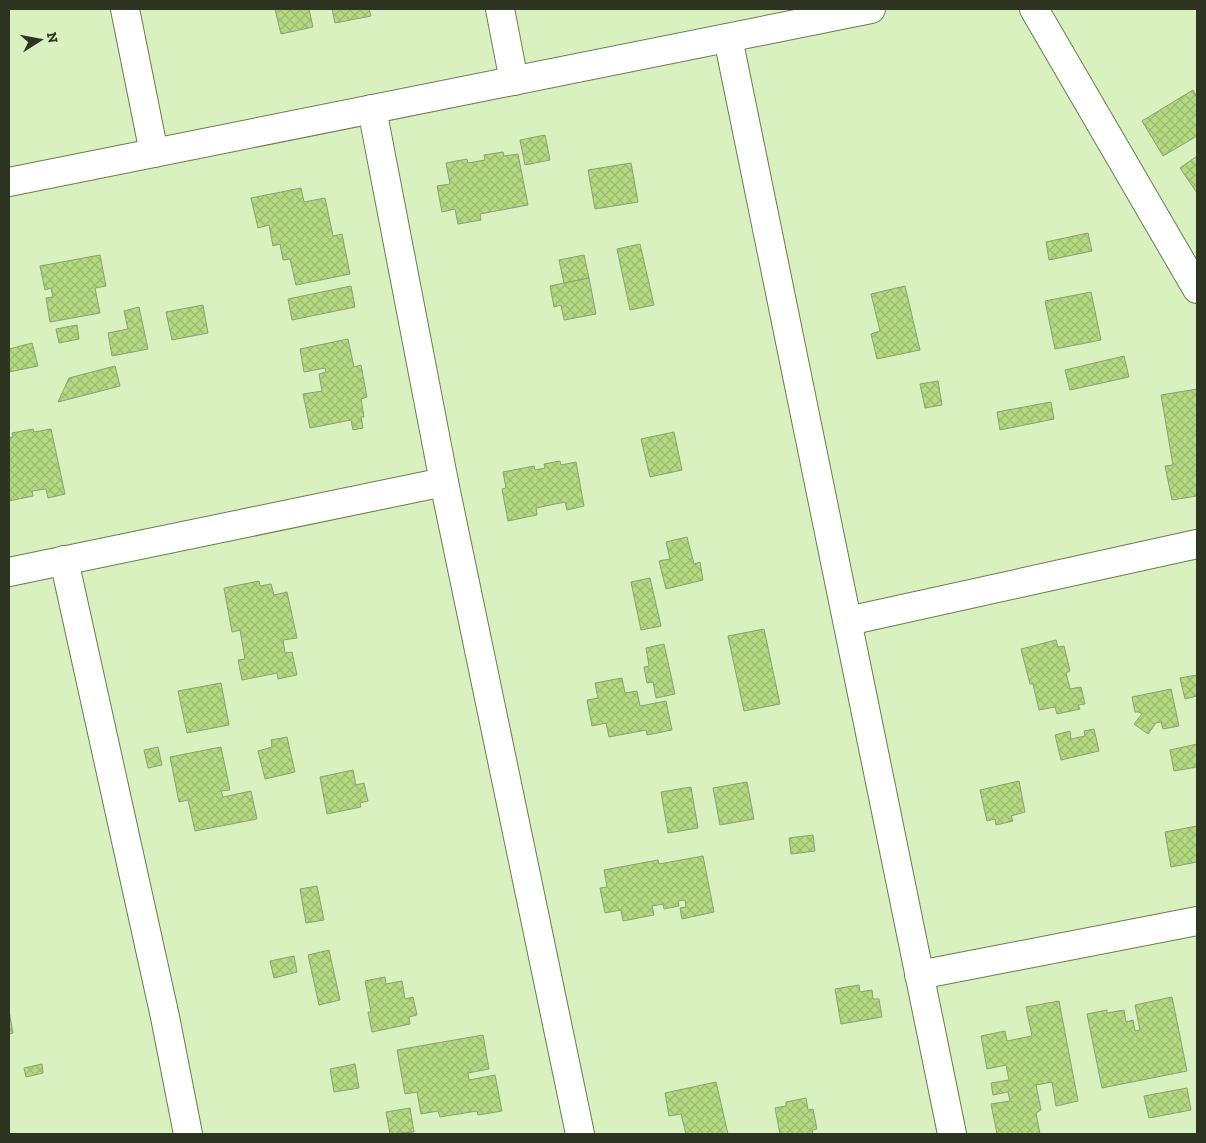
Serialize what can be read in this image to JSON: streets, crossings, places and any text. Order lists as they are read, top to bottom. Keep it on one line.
{"north":"right"}
